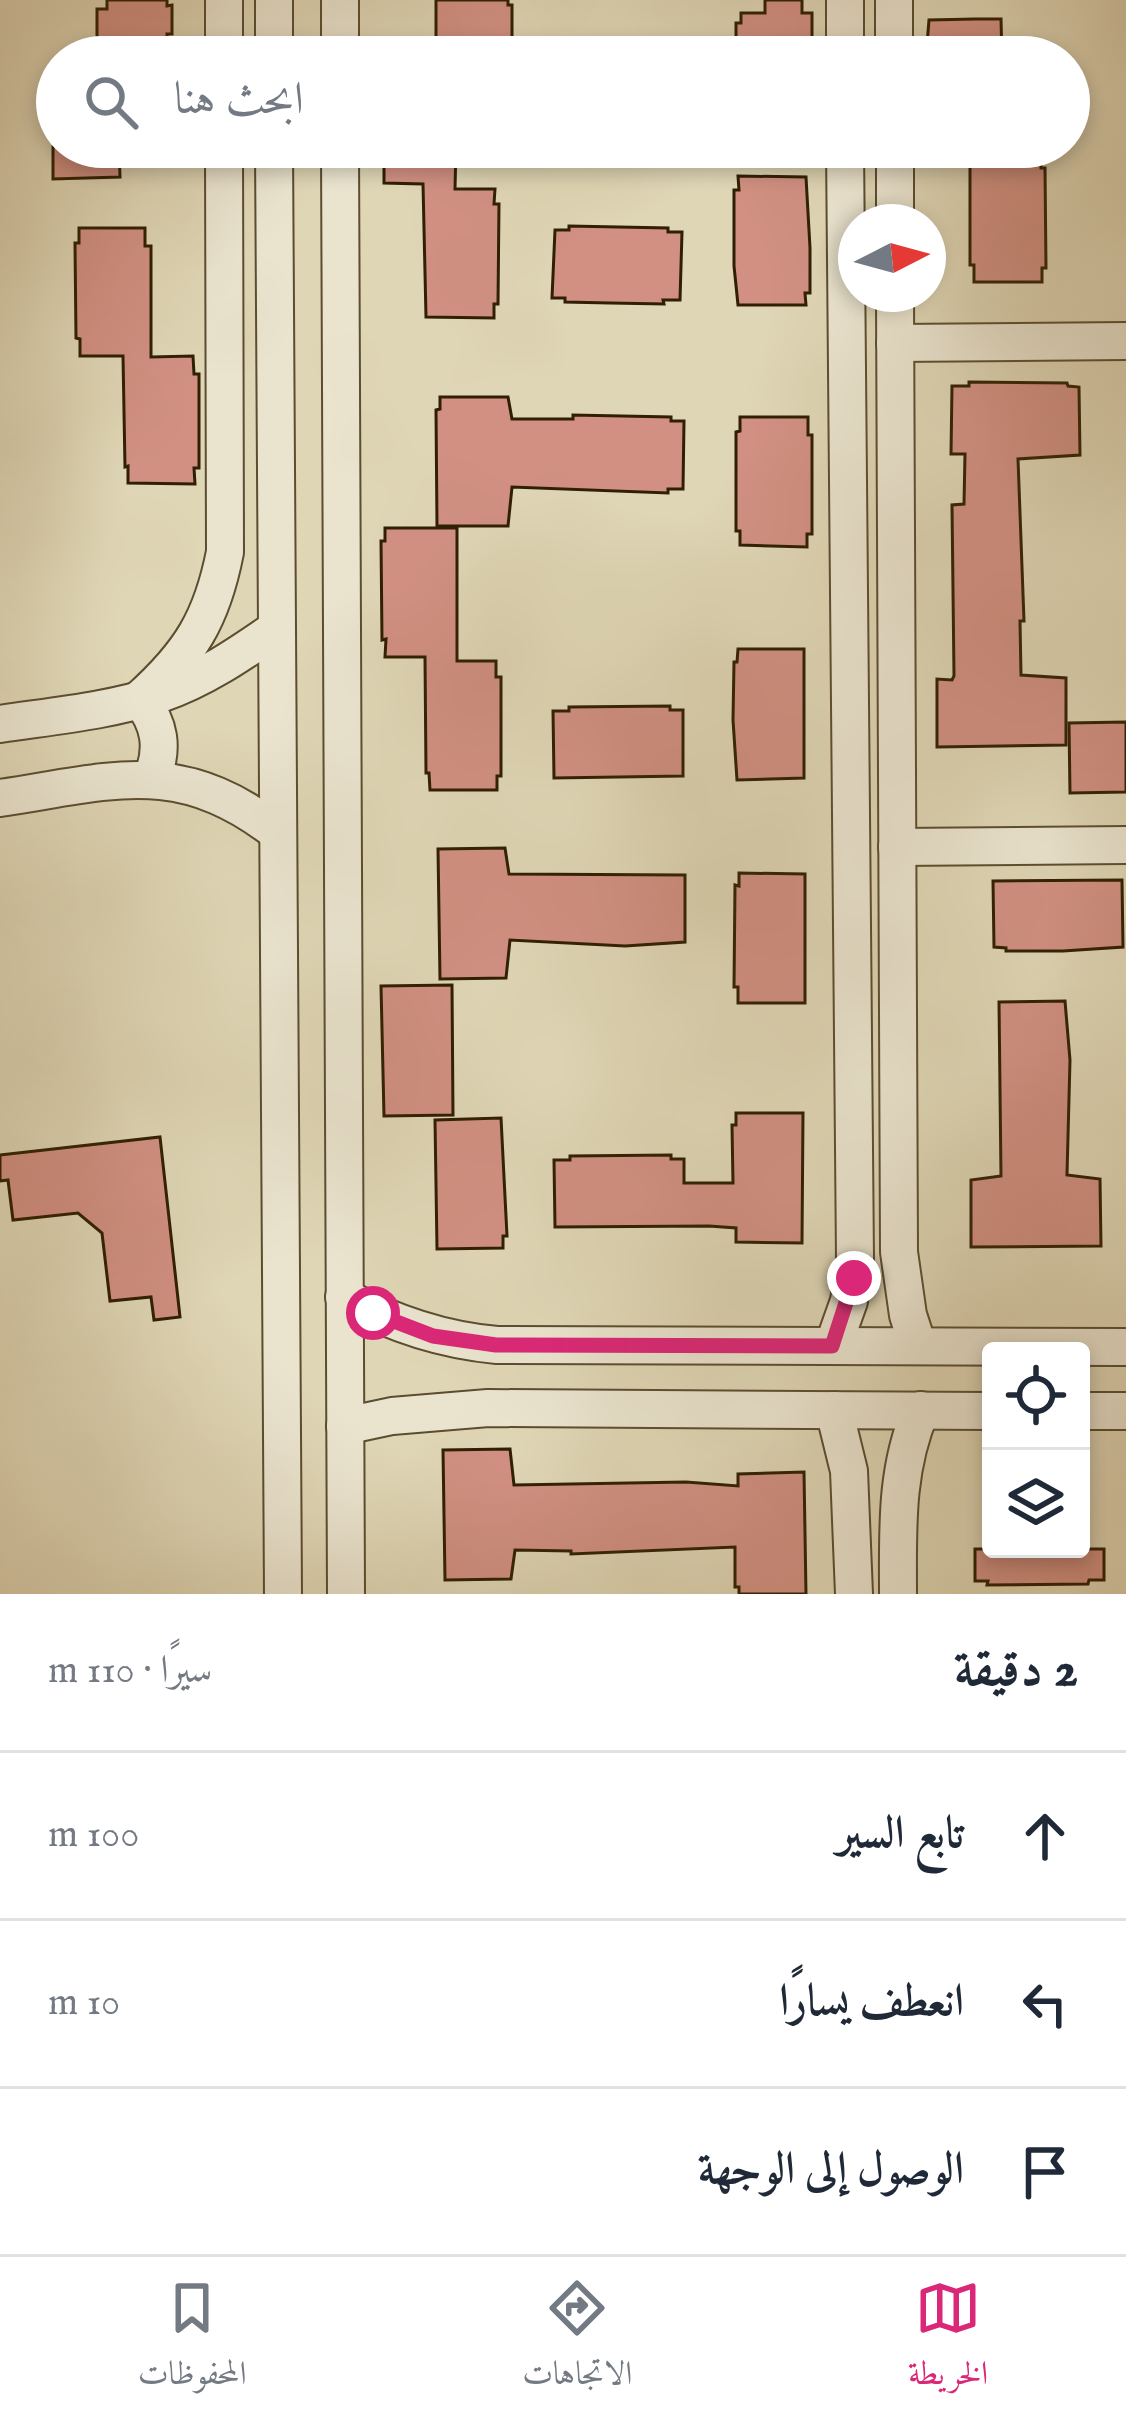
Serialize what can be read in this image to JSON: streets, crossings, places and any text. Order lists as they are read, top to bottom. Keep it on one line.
{"north":"right","page":{"search":"ابحث هنا","heading":["2 دقيقة","سيرًا · 110 m"],"list":[["تابع السير","100 m"],["انعطف يسارًا","10 m"],"الوصول إلى الوجهة"],"nav":["الخريطة","الاتجاهات","المحفوظات"]}}
